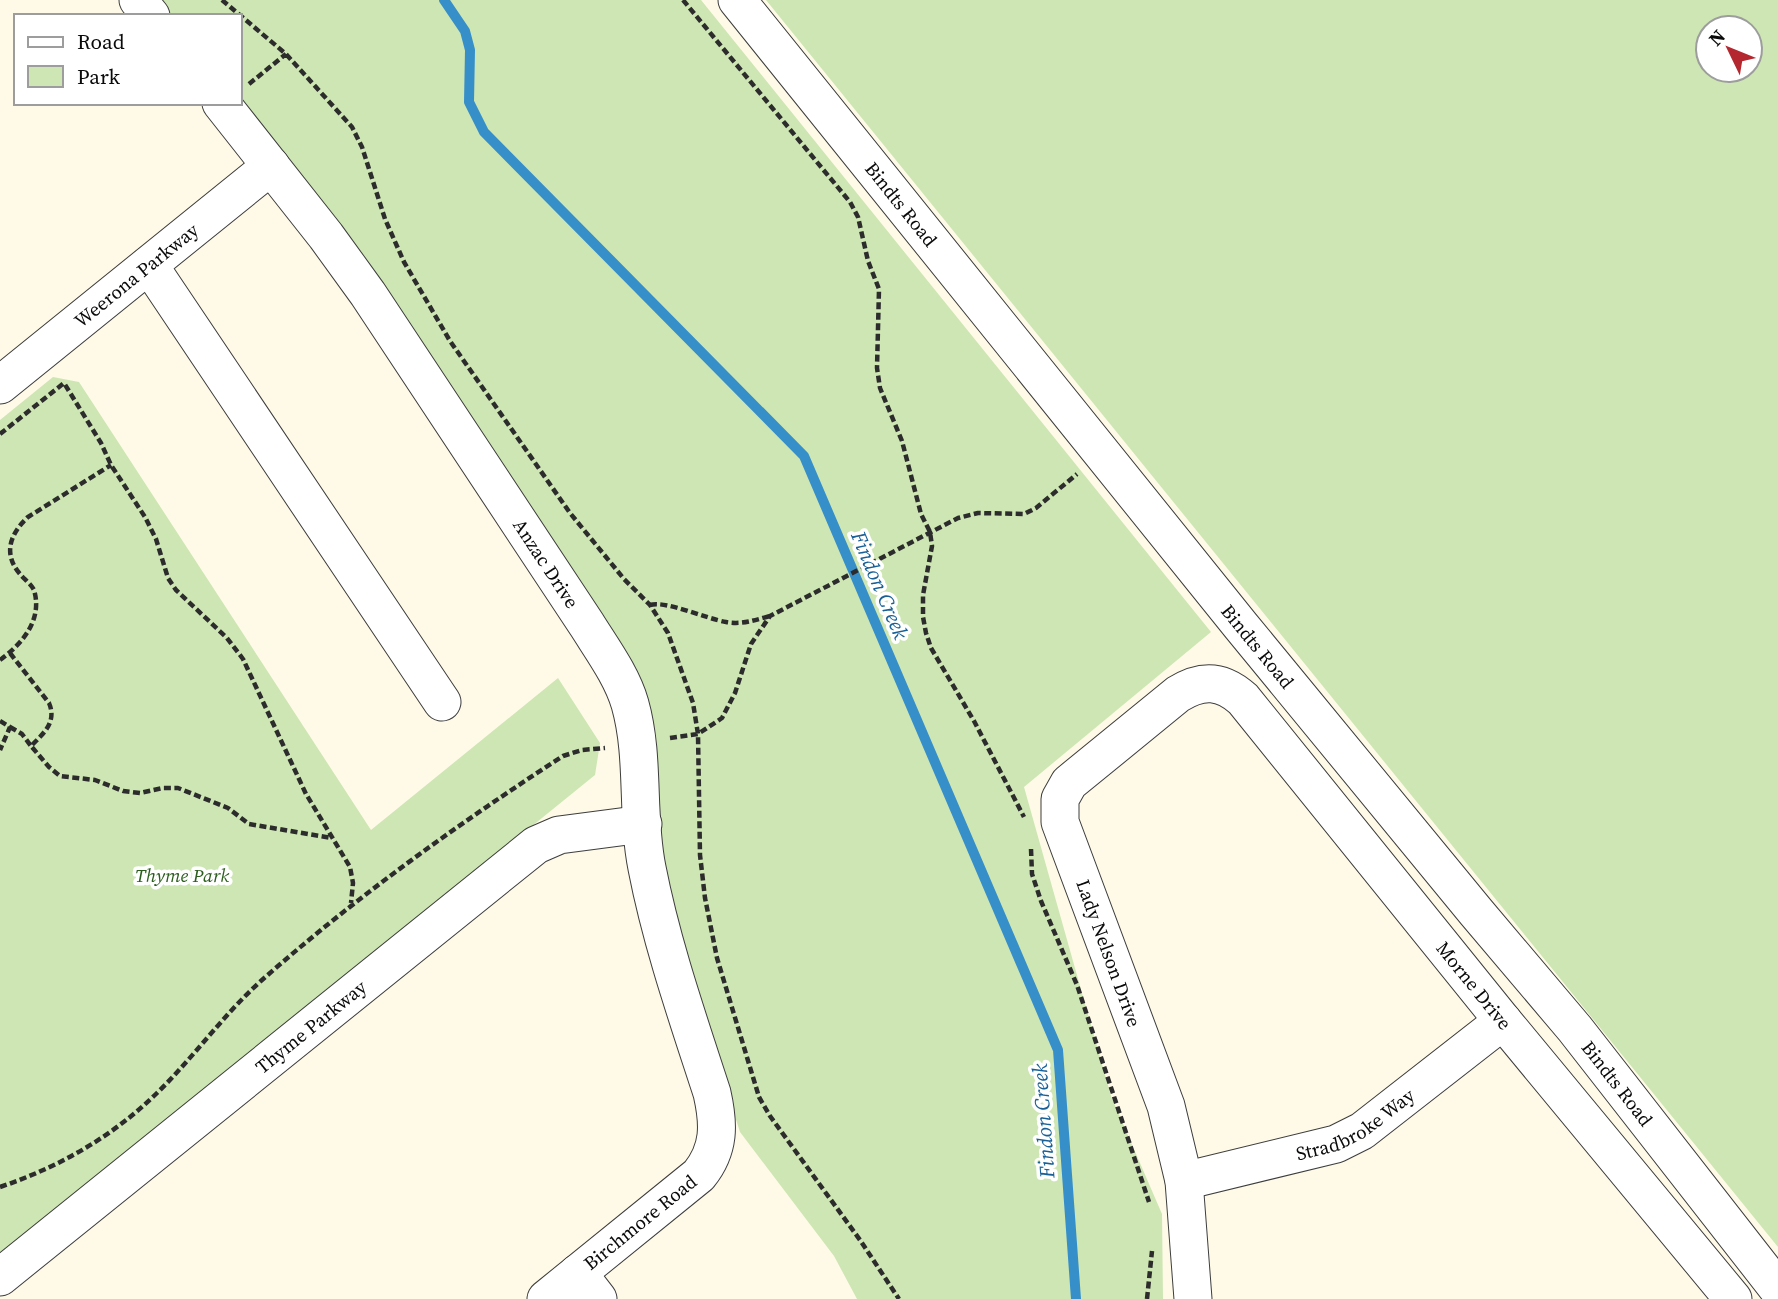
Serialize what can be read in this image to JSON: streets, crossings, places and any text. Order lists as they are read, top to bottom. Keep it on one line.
{"streets":{"street":["Bindts Road","Weerona Parkway","Anzac Drive","Lady Nelson Drive","Morne Drive","Thyme Parkway","Stradbroke Way","Birchmore Road"]},"crossings":[["Weerona Parkway","Anzac Drive"],["Anzac Drive","Thyme Parkway"],["Anzac Drive","Birchmore Road"],["Lady Nelson Drive","Morne Drive"],["Lady Nelson Drive","Stradbroke Way"],["Morne Drive","Stradbroke Way"]],"water":["Findon Creek"],"parks":["Thyme Park"],"legend":["Road","Park"],"north":"top left"}
